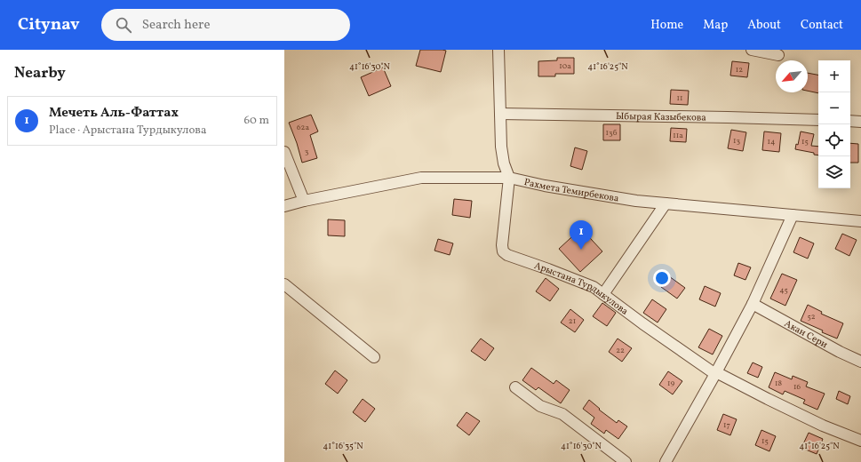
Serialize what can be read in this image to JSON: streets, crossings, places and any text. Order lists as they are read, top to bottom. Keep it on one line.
{"streets":{"street":["Ыбырая Казыбекова","Рахмета Темирбекова","Арыстана Турдыкулова","Акан Сери"]},"crossings":[["Рахмета Темирбекова","Арыстана Турдыкулова"]],"house_numbers":["10а","12","11","62а","13б","11а","13","14","15","3","45","52","21","22","19","18","16","17","15"],"north":"bottom left","page":{"header":"Citynav","search":"Search here","nav":["Home","Map","About","Contact"],"heading":"Nearby","map_buttons":["+","−"],"list":[{"mark":"1","name":"Мечеть Аль-Фаттах","note":"Place · Арыстана Турдыкулова","value":"60 m"}],"pins":"1"},"coordinates":["41°16'30\"N","41°16'25\"N","41°16'35\"N"]}
